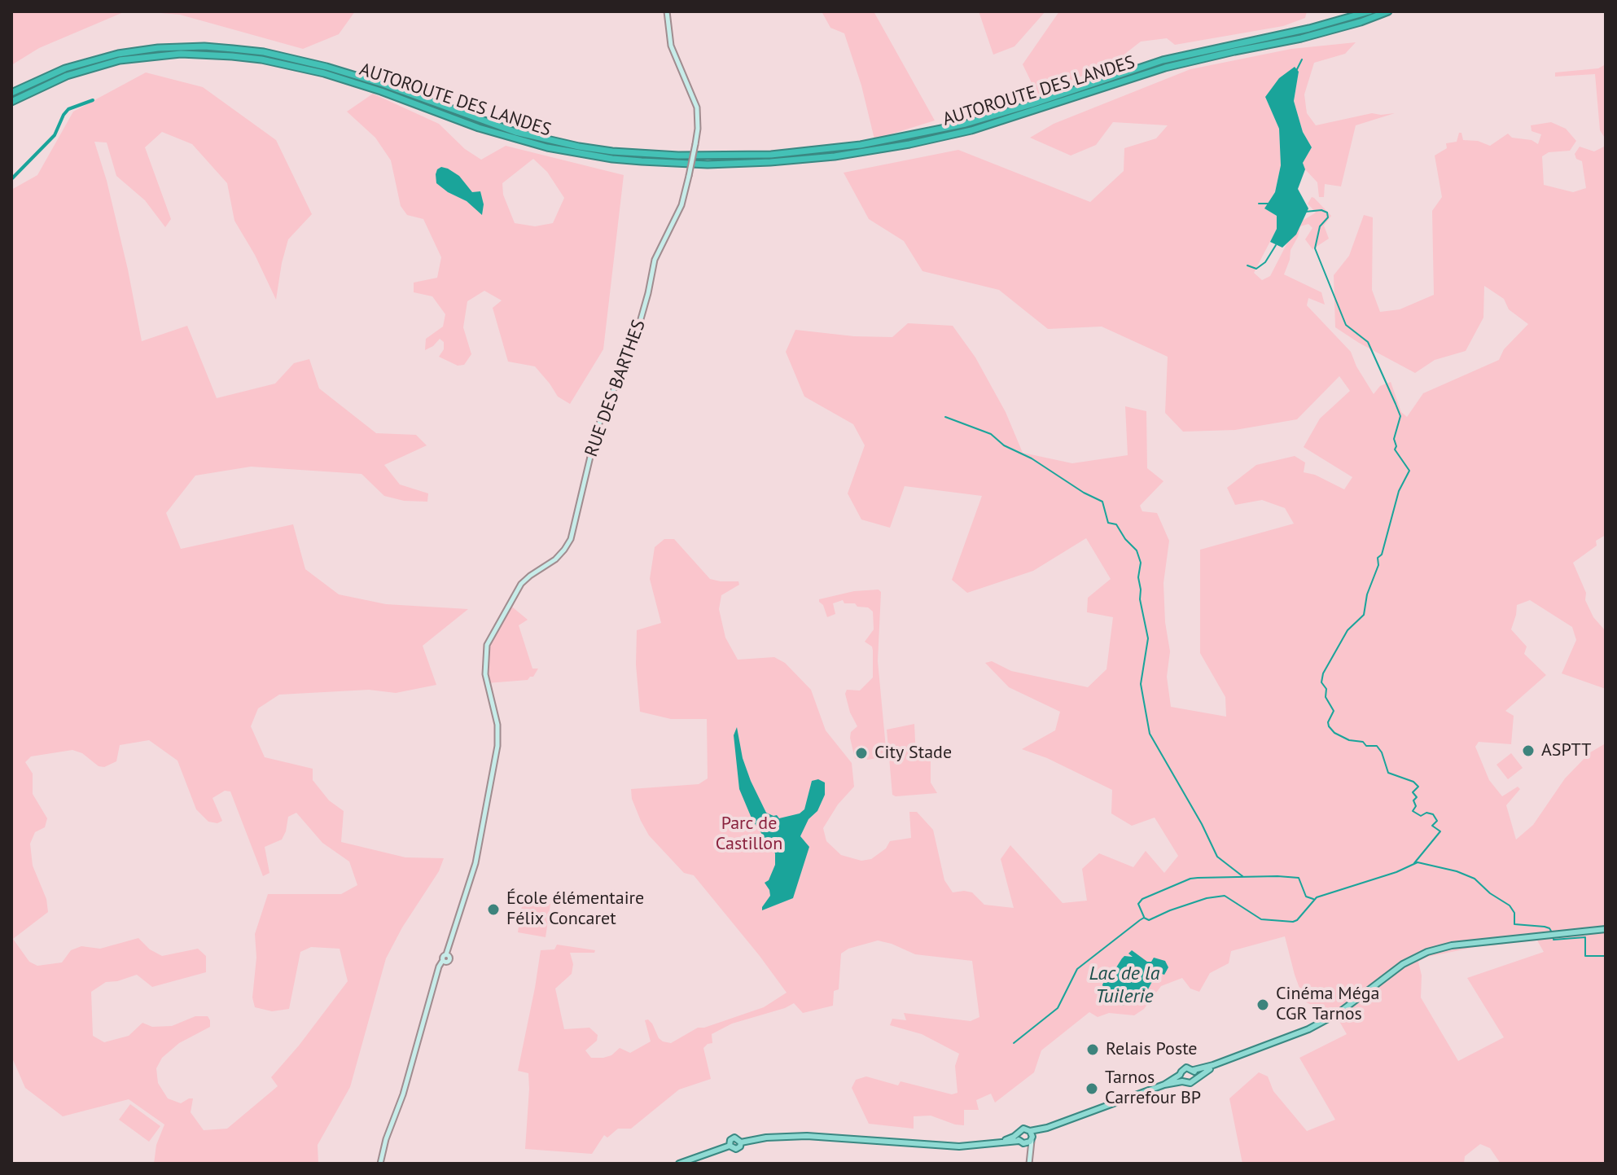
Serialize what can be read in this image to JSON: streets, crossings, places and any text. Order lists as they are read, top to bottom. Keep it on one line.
{"streets":{"highway":["AUTOROUTE DES LANDES"],"street":["RUE DES BARTHES"]},"water":["Lac de la Tuilerie"],"parks":["Parc de Castillon"],"places":["ASPTT","City Stade","École élémentaire Félix Concaret","Cinéma Méga CGR Tarnos","Relais Poste","Tarnos Carrefour BP"]}
